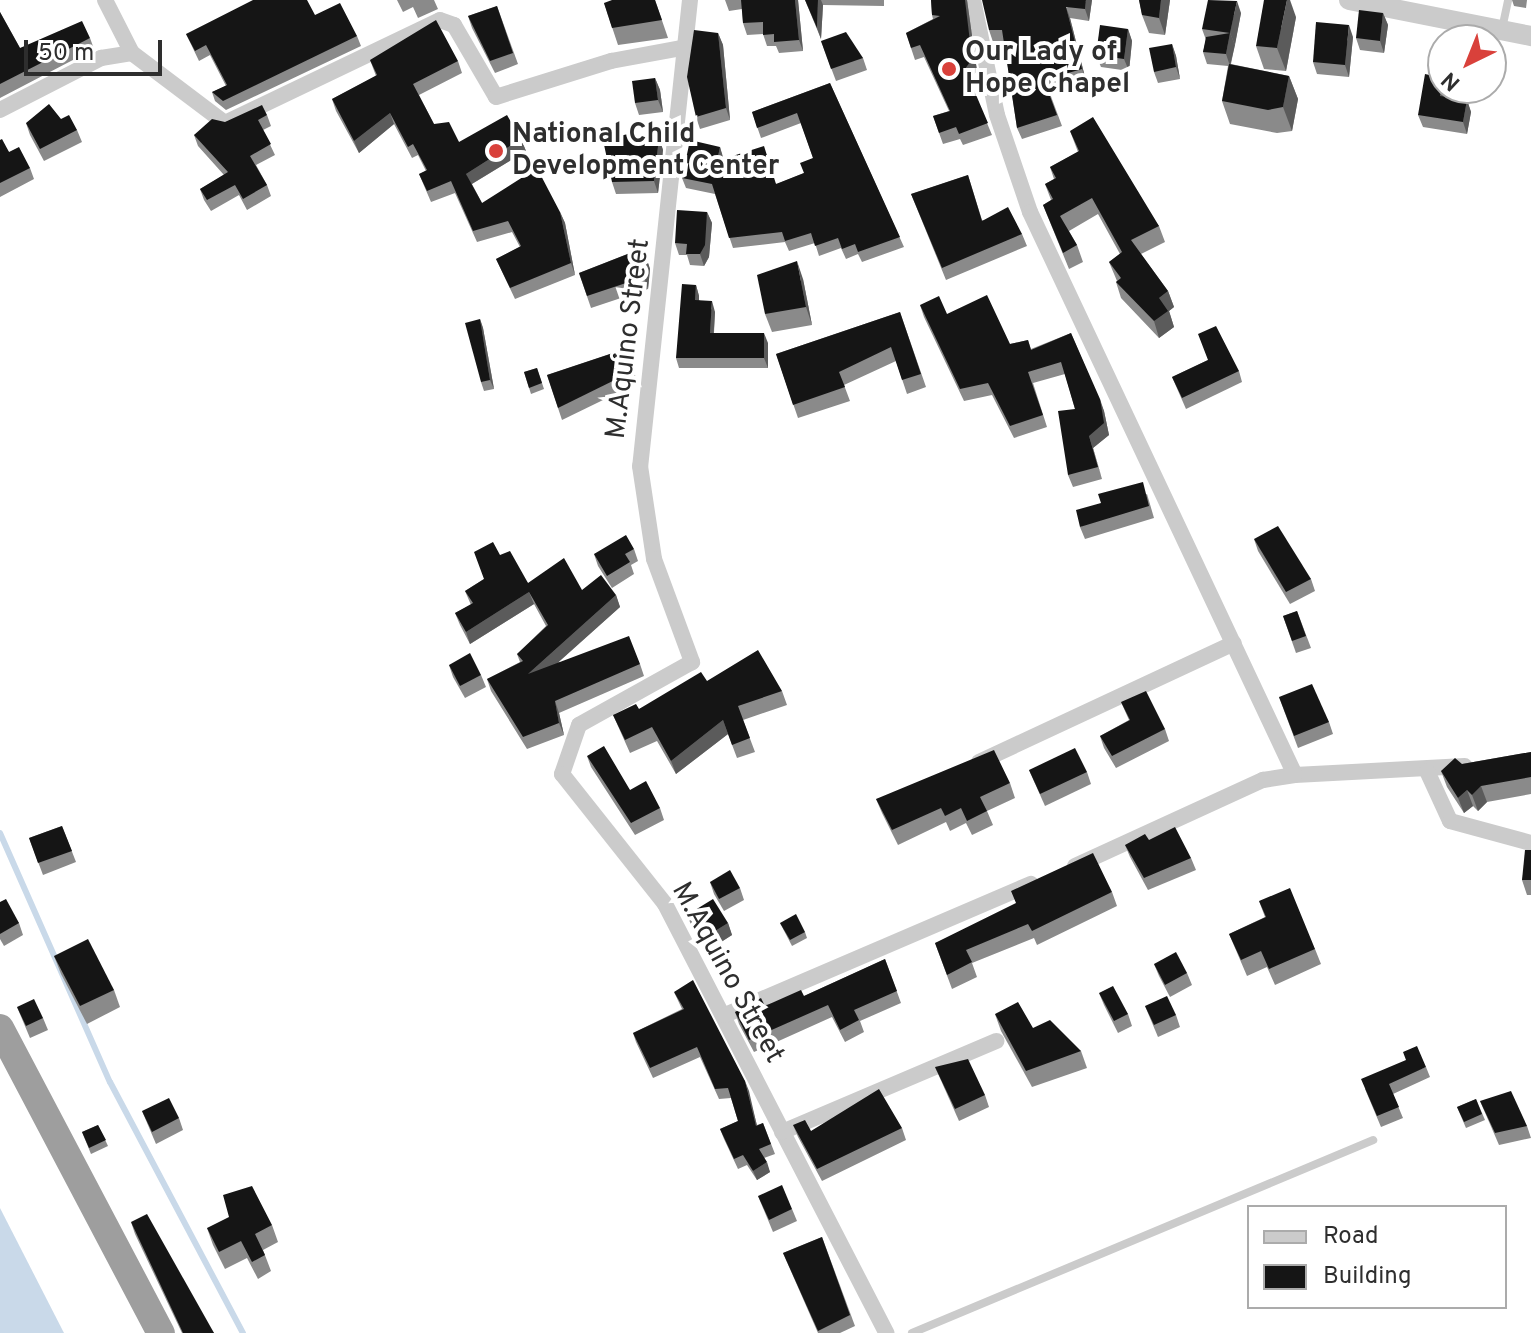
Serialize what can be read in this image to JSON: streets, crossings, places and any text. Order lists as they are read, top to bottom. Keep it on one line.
{"streets":{"street":["M.Aquino Street"]},"places":["Our Lady of Hope Chapel","National Child Development Center"],"legend":["Road","Building"],"scale_bar":"50 m","north":"bottom left"}
